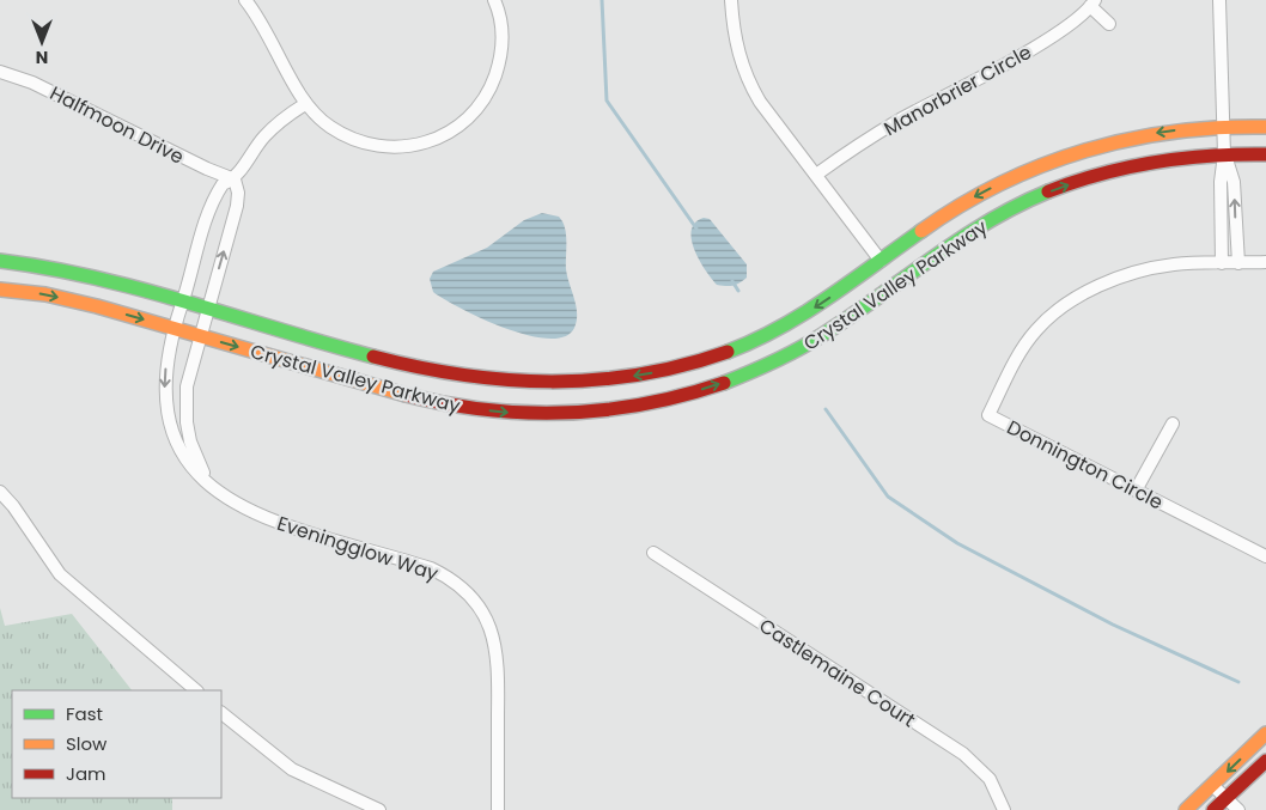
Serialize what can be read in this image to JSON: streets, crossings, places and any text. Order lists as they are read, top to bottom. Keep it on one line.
{"streets":{"main road":["Crystal Valley Parkway"],"street":["Manorbrier Circle","Halfmoon Drive","Donnington Circle","Eveningglow Way","Castlemaine Court"]},"crossings":[["Halfmoon Drive","Eveningglow Way"],["Crystal Valley Parkway","Eveningglow Way"]],"legend":["Fast","Slow","Jam"],"north":"bottom"}
